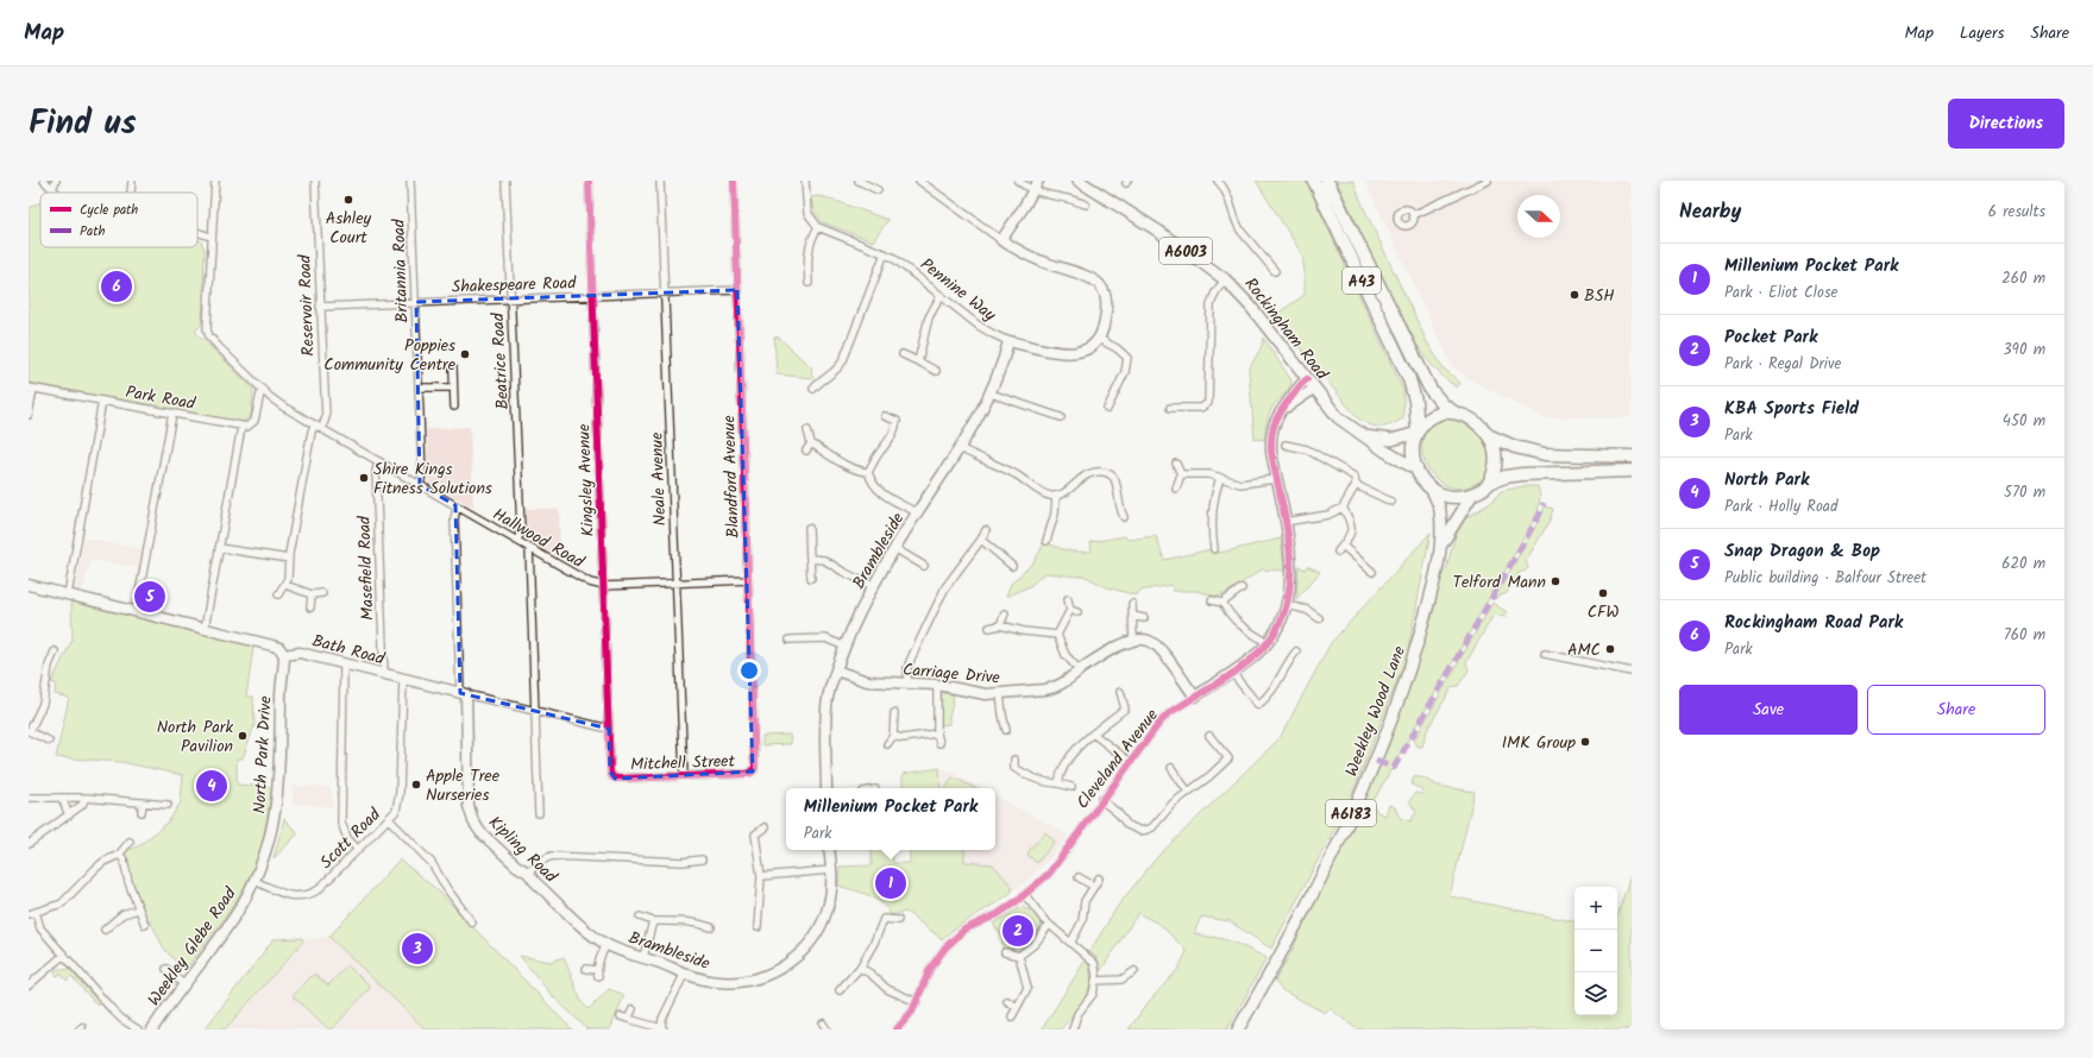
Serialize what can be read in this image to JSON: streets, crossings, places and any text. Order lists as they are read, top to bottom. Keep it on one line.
{"streets":{"highway":["A43"],"main road":["A6003","Rockingham Road","Weekley Wood Lane","A6183"],"street":["Britannia Road","Shakespeare Road","Pennine Way","Reservoir Road","Beatrice Road","Park Road","Blandford Avenue","Neale Avenue","Kingsley Avenue","Hallwood Road","Brambleside","Masefield Road","Bath Road","Carriage Drive","North Park Drive","Cleveland Avenue","Mitchell Street","Scott Road","Kipling Road","Weekley Glebe Road"]},"crossings":[["Britannia Road","Shakespeare Road"],["Britannia Road","Hallwood Road"],["A43","Rockingham Road"],["A43","Weekley Wood Lane"],["Shakespeare Road","Reservoir Road"],["Shakespeare Road","Beatrice Road"],["Shakespeare Road","Blandford Avenue"],["Shakespeare Road","Neale Avenue"],["Shakespeare Road","Kingsley Avenue"],["Pennine Way","Brambleside"],["Reservoir Road","Hallwood Road"],["Rockingham Road","Weekley Wood Lane"],["Rockingham Road","Cleveland Avenue"],["Beatrice Road","Hallwood Road"],["Blandford Avenue","Hallwood Road"],["Blandford Avenue","Mitchell Street"],["Neale Avenue","Hallwood Road"],["Neale Avenue","Mitchell Street"],["Kingsley Avenue","Hallwood Road"],["Kingsley Avenue","Bath Road"],["Kingsley Avenue","Mitchell Street"],["Hallwood Road","Masefield Road"],["Brambleside","Carriage Drive"],["Brambleside","Kipling Road"],["Masefield Road","Bath Road"],["Bath Road","North Park Drive"],["Bath Road","Scott Road"],["Bath Road","Kipling Road"],["North Park Drive","Scott Road"],["North Park Drive","Weekley Glebe Road"],["Scott Road","Weekley Glebe Road"]],"places":["Ashley Court","BSH","Poppies Community Centre","Shire Kings Fitness Solutions","Telford Mann","CFW","AMC","North Park Pavilion","IMK Group","Apple Tree Nurseries"],"legend":["Cycle path","Path"],"north":"right","page":{"header":"Map","nav":["Map","Layers","Share"],"title":"Find us","buttons":["Directions",["Save","Share"]],"heading":["Nearby","6 results"],"list":[{"mark":"1","name":"Millenium Pocket Park","note":"Park · Eliot Close","value":"260 m"},{"mark":"2","name":"Pocket Park","note":"Park · Regal Drive","value":"390 m"},{"mark":"3","name":"KBA Sports Field","note":"Park","value":"450 m"},{"mark":"4","name":"North Park","note":"Park · Holly Road","value":"570 m"},{"mark":"5","name":"Snap Dragon & Bop","note":"Public building · Balfour Street","value":"620 m"},{"mark":"6","name":"Rockingham Road Park","note":"Park","value":"760 m"}],"pins":["6","5","4","1","2","3"],"popup":["Millenium Pocket Park","Park"],"map_buttons":["+","−"]}}
